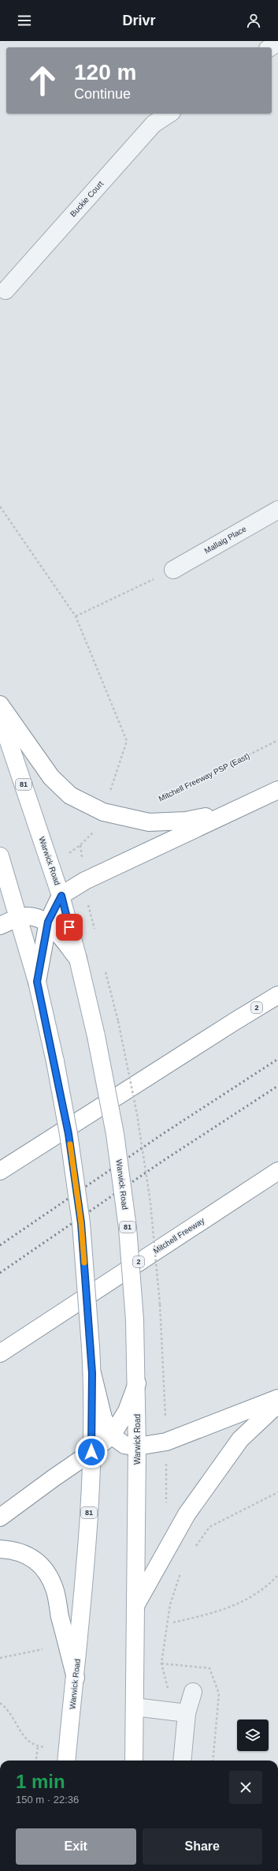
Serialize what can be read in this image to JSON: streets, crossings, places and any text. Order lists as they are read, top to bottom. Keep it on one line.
{"streets":{"main road":["81","Warwick Road","2","Mitchell Freeway"],"street":["Buckie Court","Mallaig Place"],"path":["Mitchell Freeway PSP (East)"]},"page":{"header":"Drivr","turn":["120 m","Continue"],"heading":["1 min","150 m · 22:36"],"buttons":["Exit","Share"]}}
